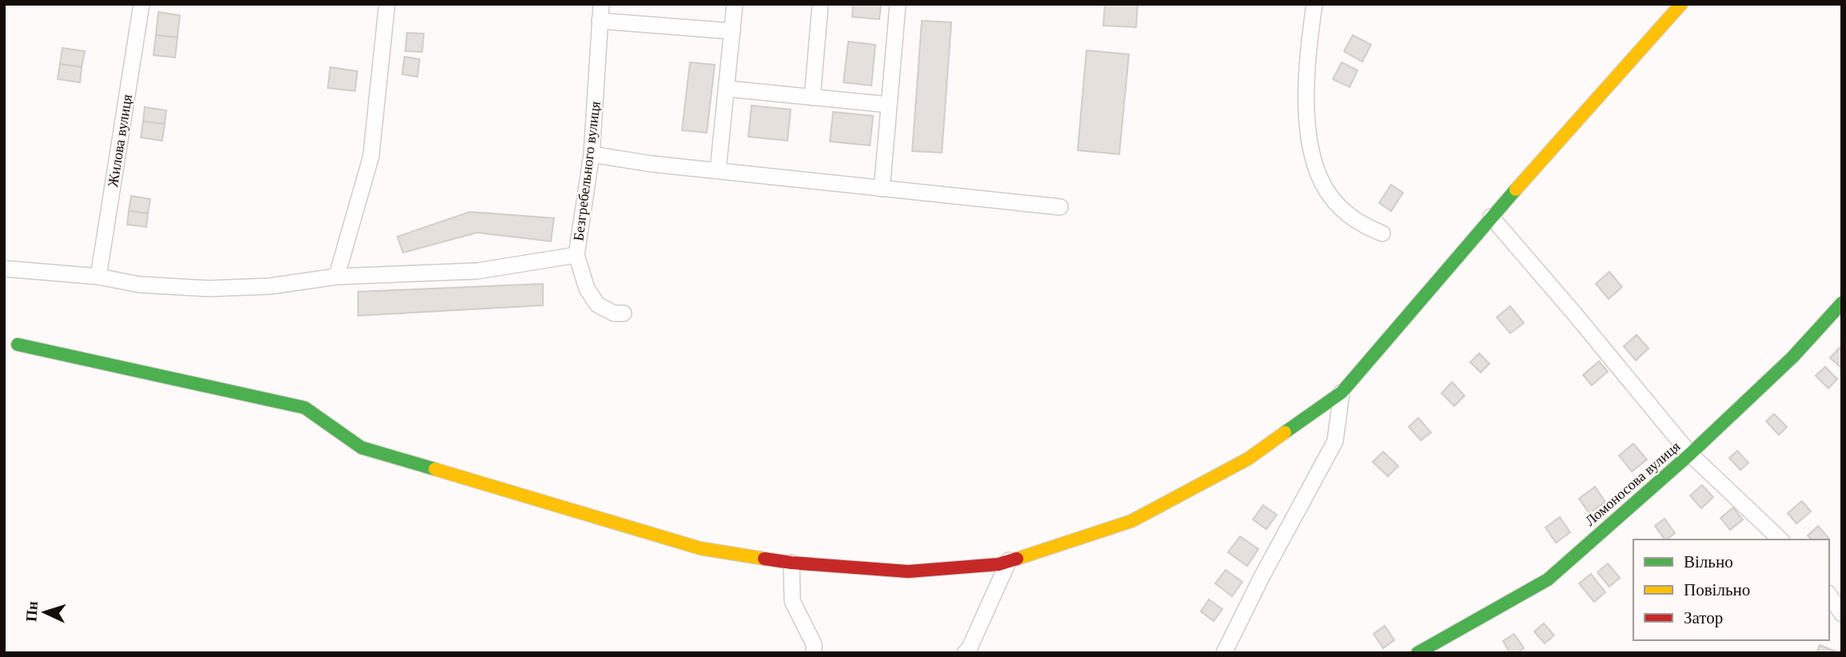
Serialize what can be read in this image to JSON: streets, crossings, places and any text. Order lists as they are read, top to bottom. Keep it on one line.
{"streets":{"street":["Жилова вулиця","Безгребельного вулиця","Ломоносова вулиця"]},"legend":["Вільно","Повільно","Затор"],"north":"left"}
